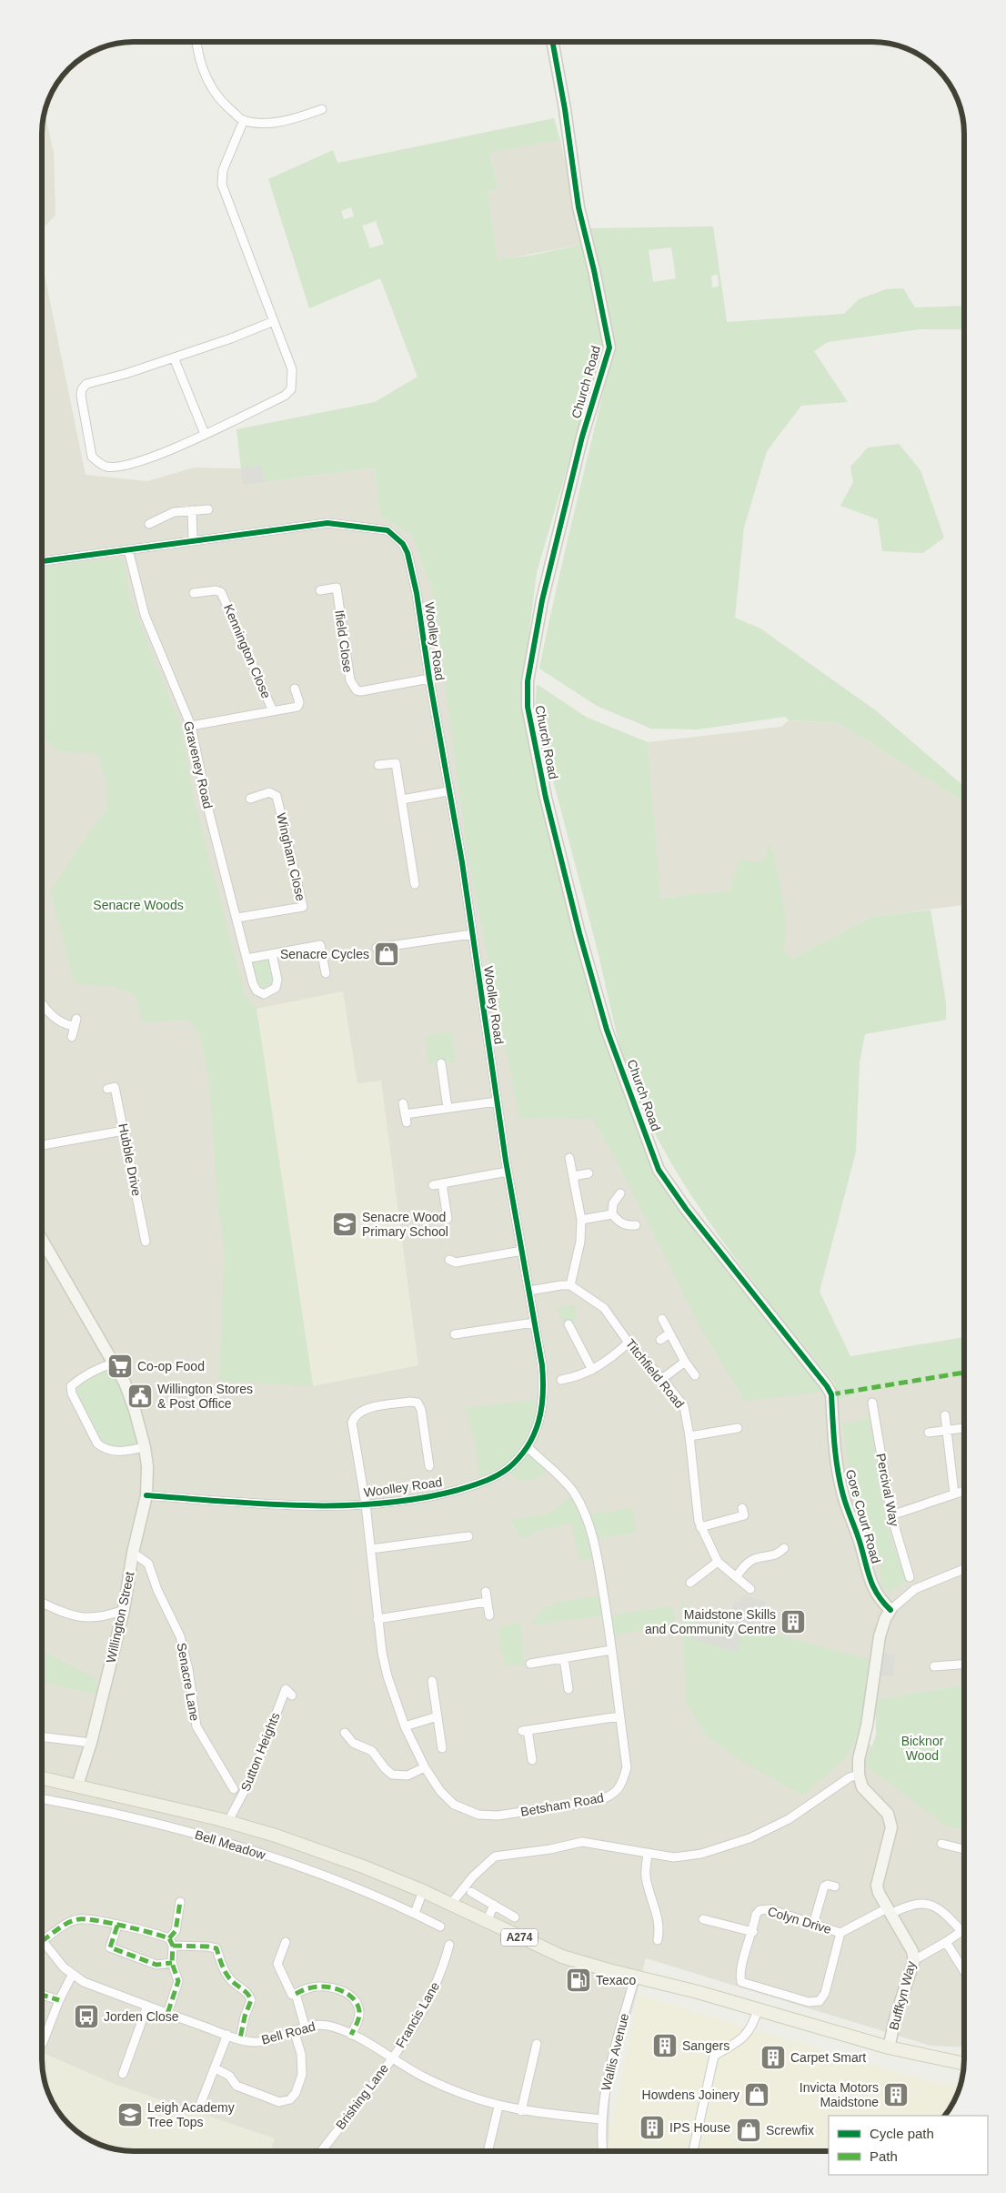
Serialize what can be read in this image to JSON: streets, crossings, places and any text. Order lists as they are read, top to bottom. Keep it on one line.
{"streets":{"main road":["A274"],"street":["Church Road","Ifield Close","Woolley Road","Kennington Close","Graveney Road","Wingham Close","Hubble Drive","Titchfield Road","Percival Way","Gore Court Road","Willington Street","Senacre Lane","Sutton Heights","Betsham Road","Bell Meadow","Colyn Drive","Buffkyn Way","Francis Lane","Bell Road","Wallis Avenue","Brishing Lane"]},"crossings":[["Church Road","Gore Court Road"],["Ifield Close","Woolley Road"],["Woolley Road","Graveney Road"],["Woolley Road","Willington Street"],["Woolley Road","Betsham Road"],["Kennington Close","Graveney Road"],["Graveney Road","Wingham Close"],["Willington Street","Senacre Lane"],["Willington Street","A274"],["Sutton Heights","A274"],["Colyn Drive","Buffkyn Way"],["A274","Buffkyn Way"],["A274","Wallis Avenue"],["Francis Lane","Bell Road"],["Francis Lane","Brishing Lane"],["Bell Road","Wallis Avenue"],["Bell Road","Brishing Lane"]],"parks":["Senacre Woods","Bicknor Wood"],"places":{"shop":["Senacre Cycles","Howdens Joinery","Screwfix"],"school or university":["Senacre Wood Primary School","Leigh Academy Tree Tops"],"supermarket":["Co-op Food"],"public building":["Willington Stores & Post Office"],"building":["Maidstone Skills and Community Centre","Sangers","Carpet Smart","Invicta Motors Maidstone","IPS House"],"fuel station":["Texaco"],"bus stop":["Jorden Close"]},"legend":["Cycle path","Path"]}
